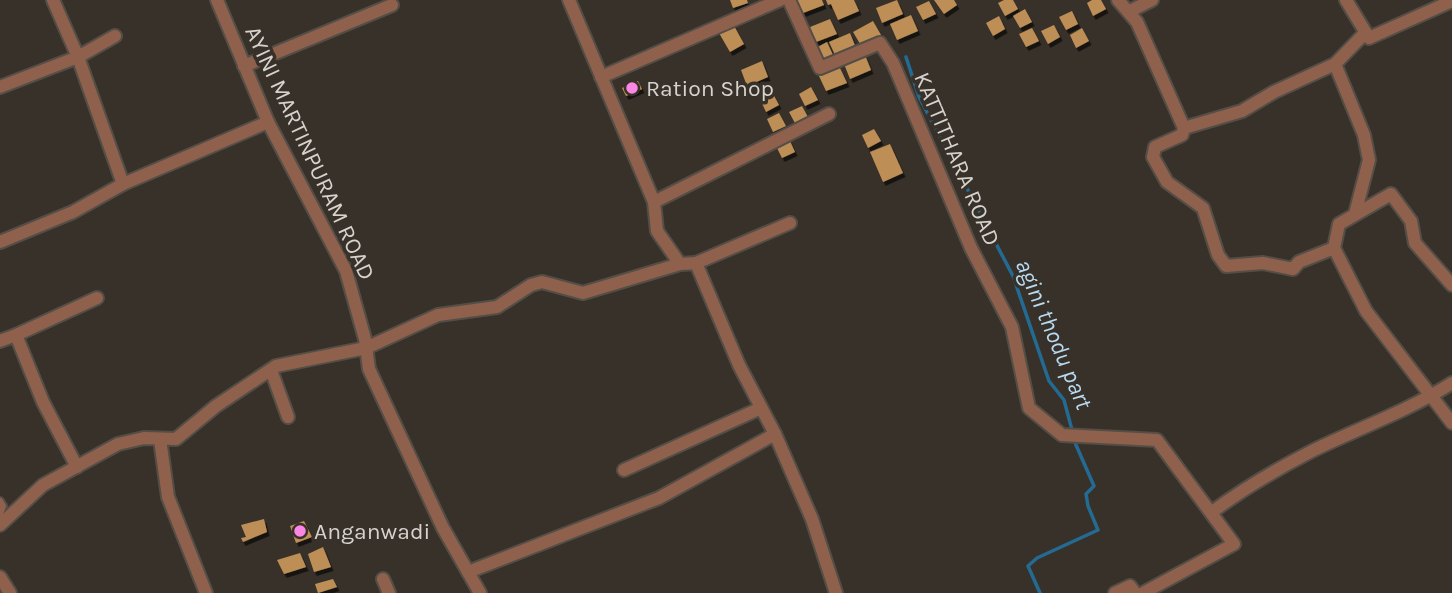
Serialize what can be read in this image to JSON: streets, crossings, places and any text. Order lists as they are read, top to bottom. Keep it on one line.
{"streets":{"street":["AYINI MARTINPURAM ROAD","KATTITHARA ROAD"]},"water":["agini thodu part"],"places":["Ration Shop","Anganwadi"]}
